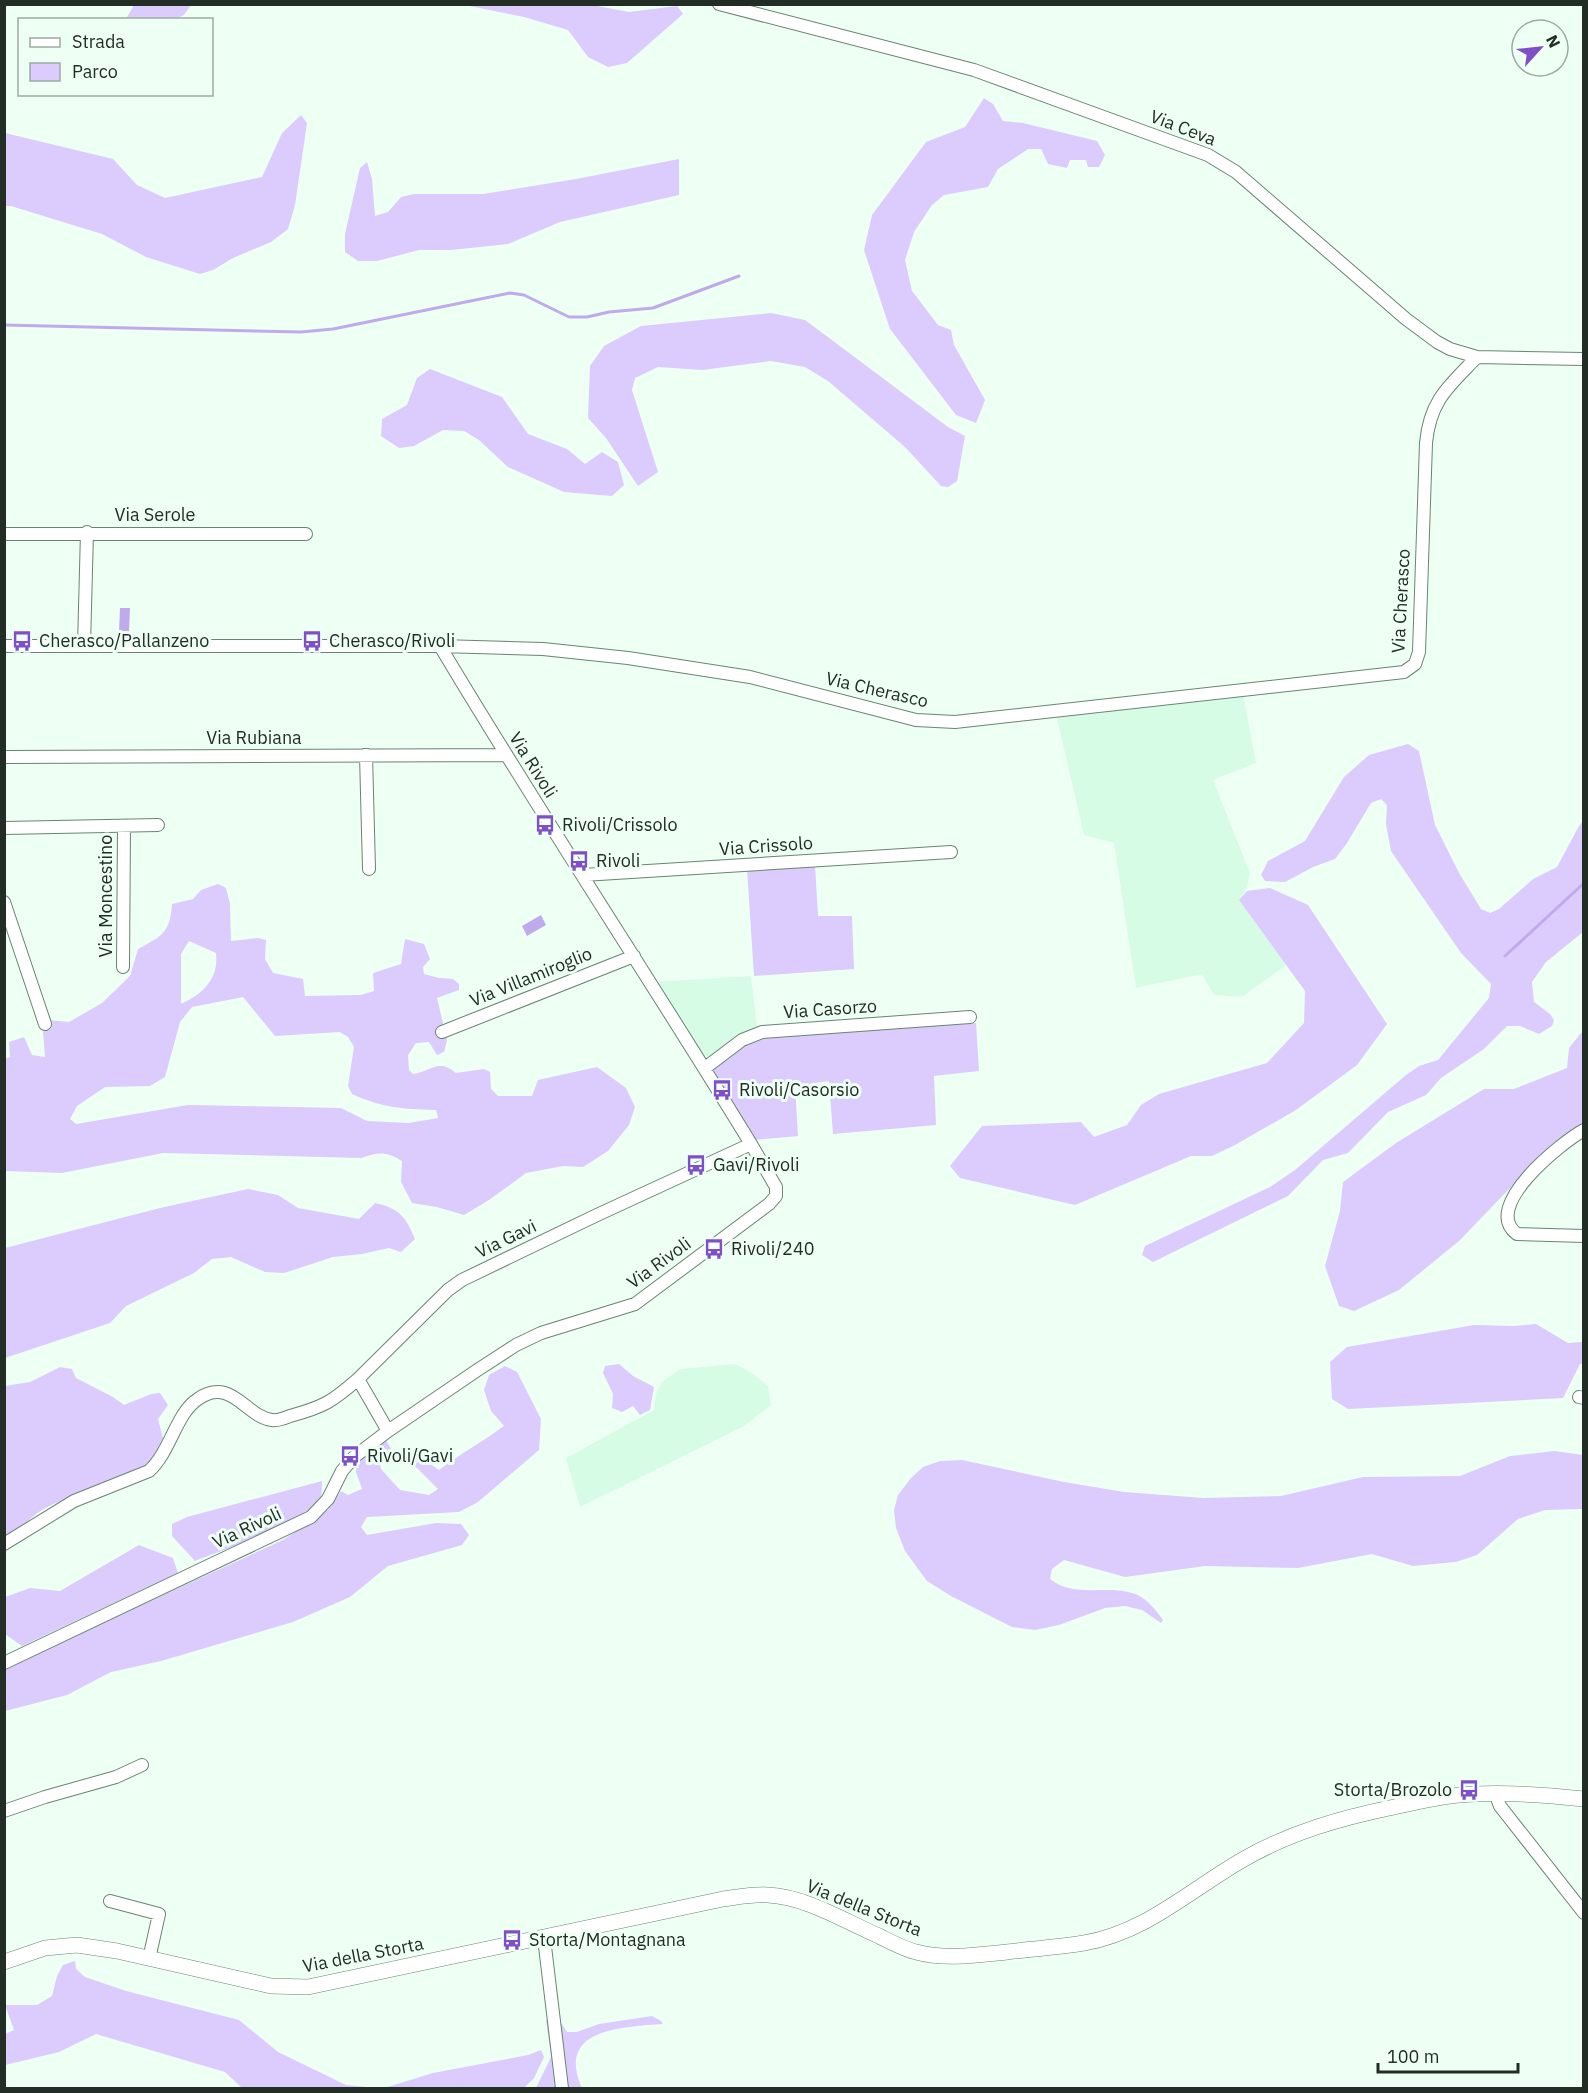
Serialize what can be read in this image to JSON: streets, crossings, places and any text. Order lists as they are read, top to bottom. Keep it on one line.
{"streets":{"main road":["Via della Storta"],"street":["Via Ceva","Via Serole","Via Cherasco","Via Rubiana","Via Rivoli","Via Crissolo","Via Moncestino","Via Villamiroglio","Via Casorzo","Via Gavi"]},"crossings":[["Via Ceva","Via Cherasco"],["Via Cherasco","Via Rivoli"],["Via Rubiana","Via Rivoli"],["Via Rivoli","Via Crissolo"],["Via Rivoli","Via Villamiroglio"],["Via Rivoli","Via Casorzo"],["Via Rivoli","Via Gavi"]],"places":{"bus stop":["Cherasco/Pallanzeno","Cherasco/Rivoli","Rivoli/Crissolo","Rivoli","Rivoli/Casorsio","Gavi/Rivoli","Rivoli/240","Rivoli/Gavi","Storta/Brozolo","Storta/Montagnana"]},"legend":["Strada","Parco"],"scale_bar":"100 m","north":"top right"}
